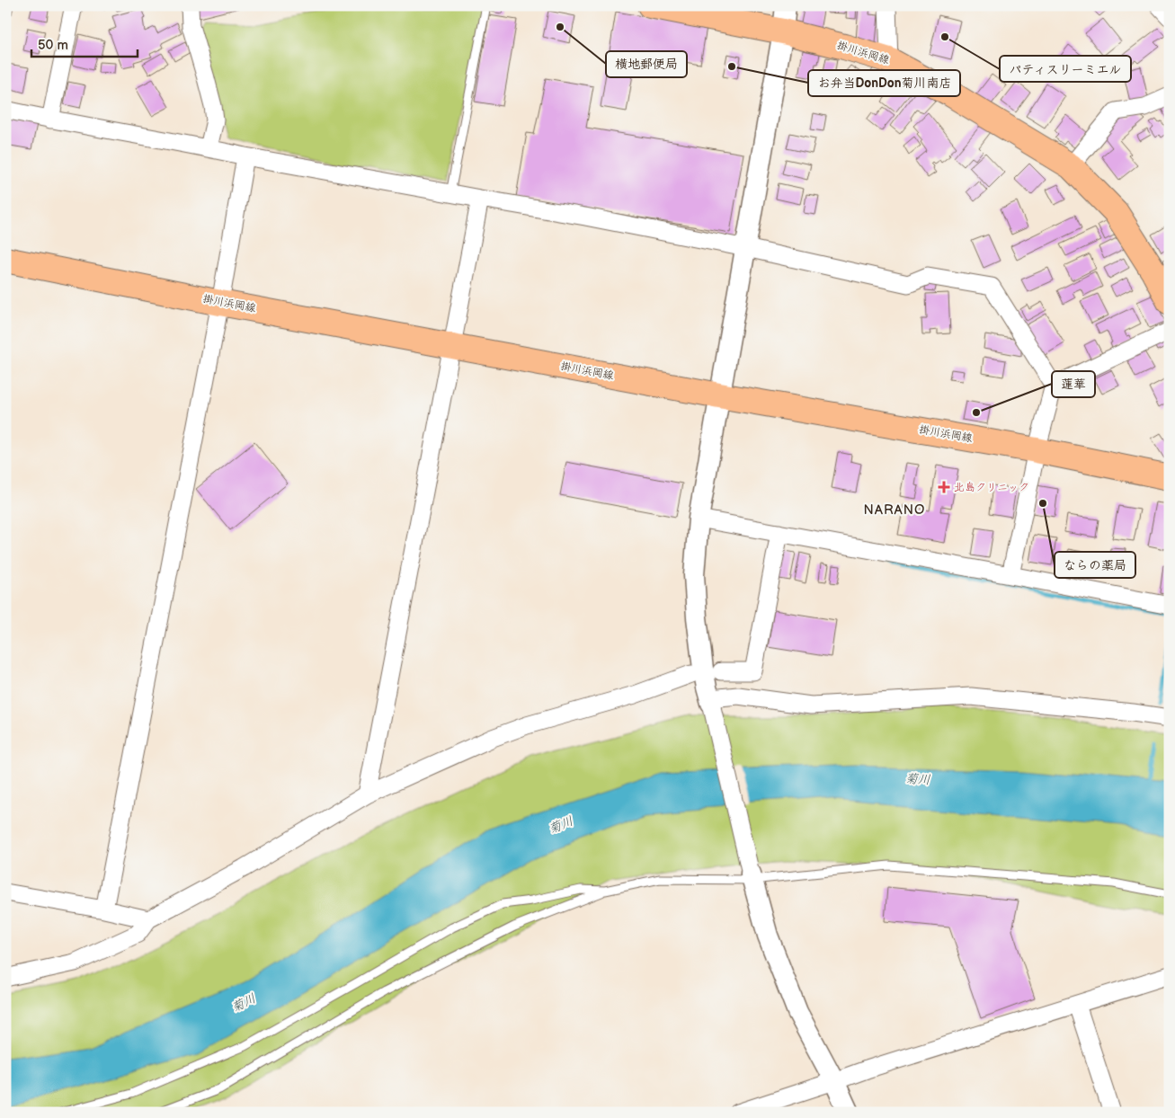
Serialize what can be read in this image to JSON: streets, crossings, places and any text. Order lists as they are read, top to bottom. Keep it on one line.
{"streets":{"main road":["掛川浜岡線"]},"districts":["NARANO"],"water":["菊川"],"places":{"other":["横地郵便局","パティスリーミエル","お弁当DonDon菊川南店","蓮華","ならの薬局"],"health":["北島クリニック"]},"scale_bar":"50 m"}
